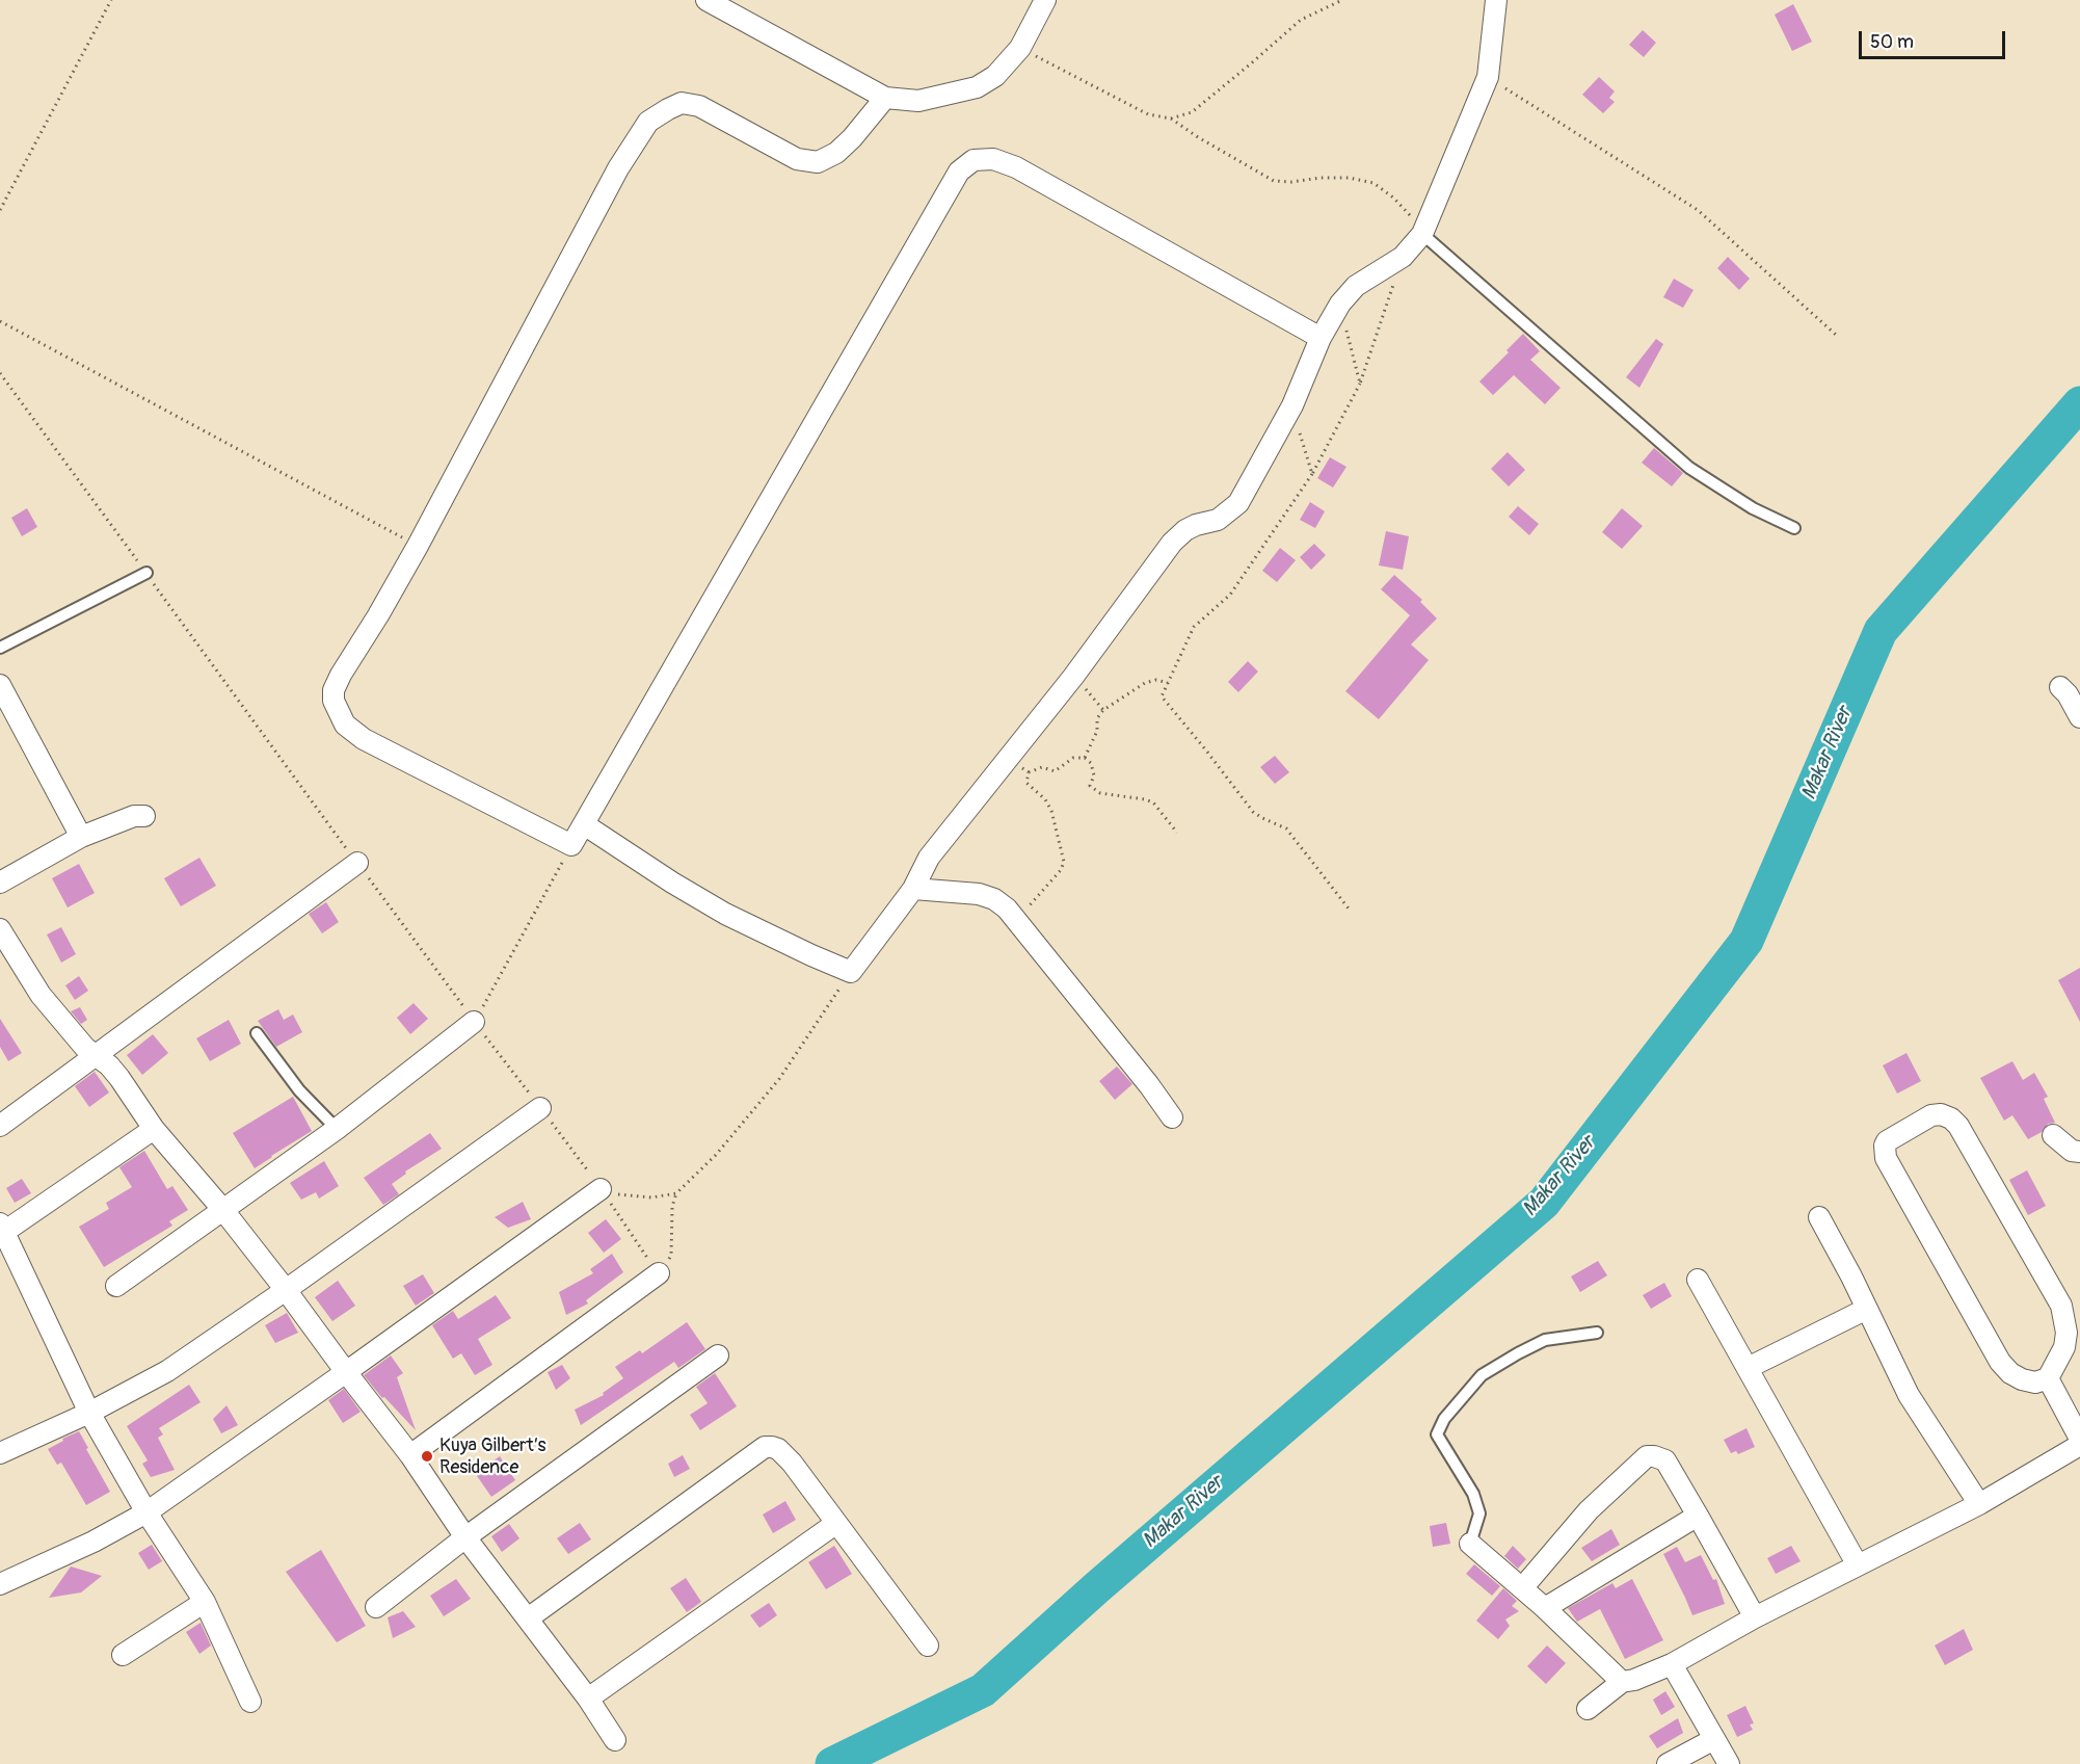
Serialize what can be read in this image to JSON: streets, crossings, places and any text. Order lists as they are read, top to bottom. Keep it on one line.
{"water":["Makar River"],"places":["Kuya Gilbert’s Residence"],"scale_bar":"50 m"}
